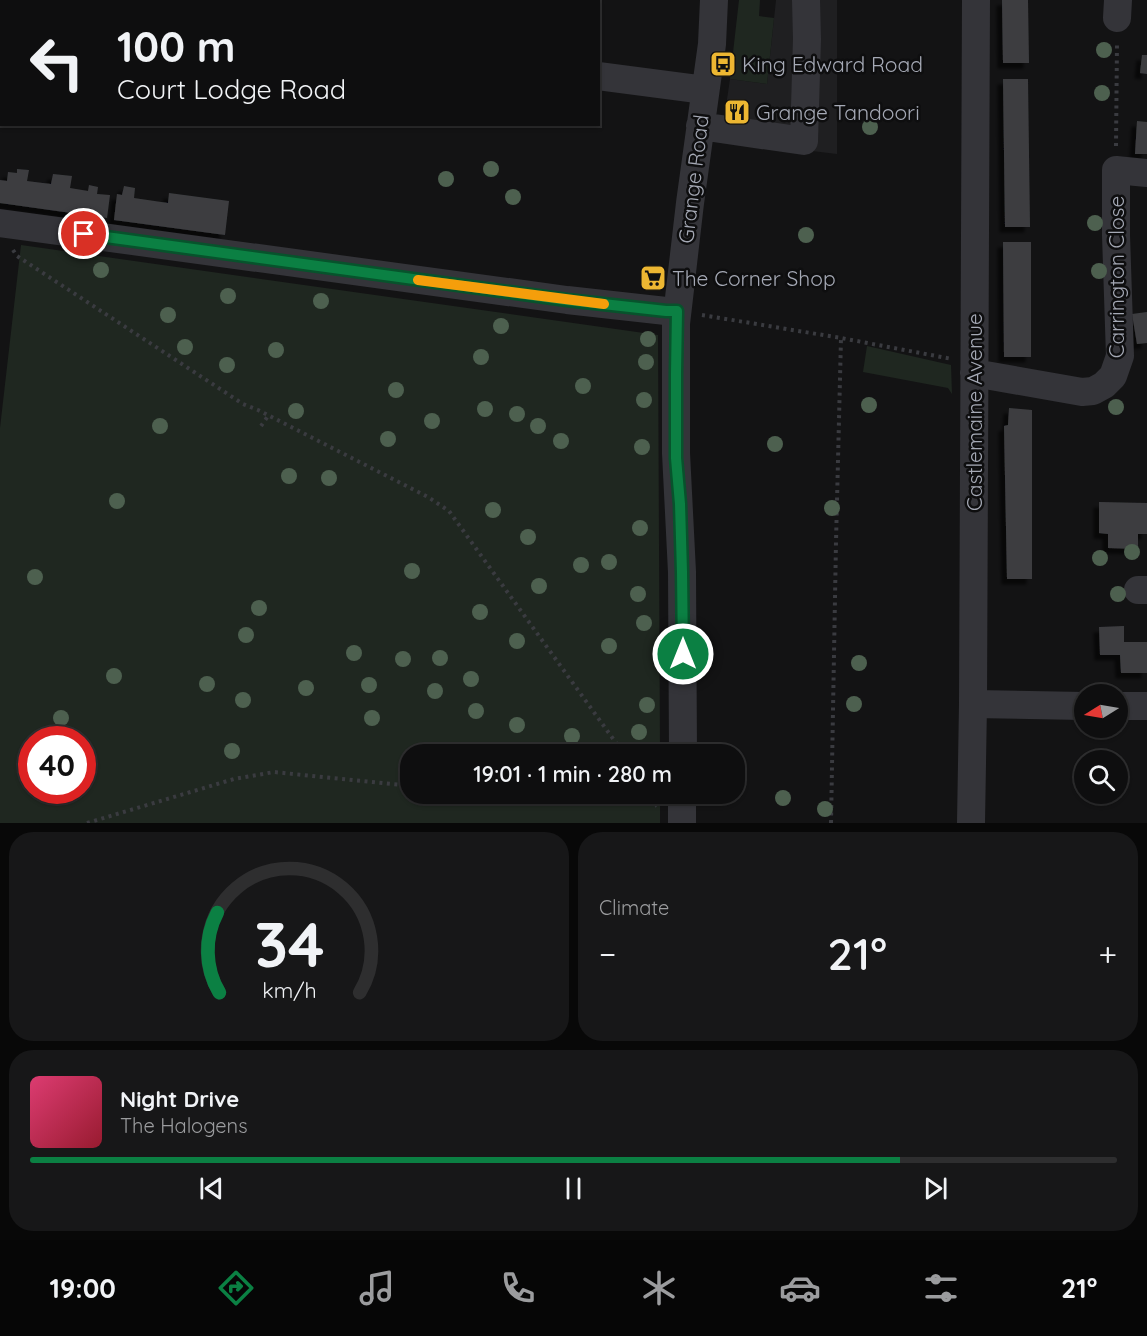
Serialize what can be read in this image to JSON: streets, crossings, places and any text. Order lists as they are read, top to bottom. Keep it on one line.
{"streets":{"street":["Grange Road","Carrington Close","Castlemaine Avenue"]},"crossings":[["Carrington Close","Castlemaine Avenue"]],"places":{"bus stop":["King Edward Road"],"restaurant":["Grange Tandoori"],"supermarket":["The Corner Shop"]},"north":"left","page":{"turn":["100 m","Court Lodge Road"],"limit":"40","trip":"19:01 · 1 min · 280 m","tile":"Climate","heat":["−","21°","+"],"song":["Night Drive","The Halogens"],"tabs":["19:00","21°"],"gauge":["34","km/h"]}}
